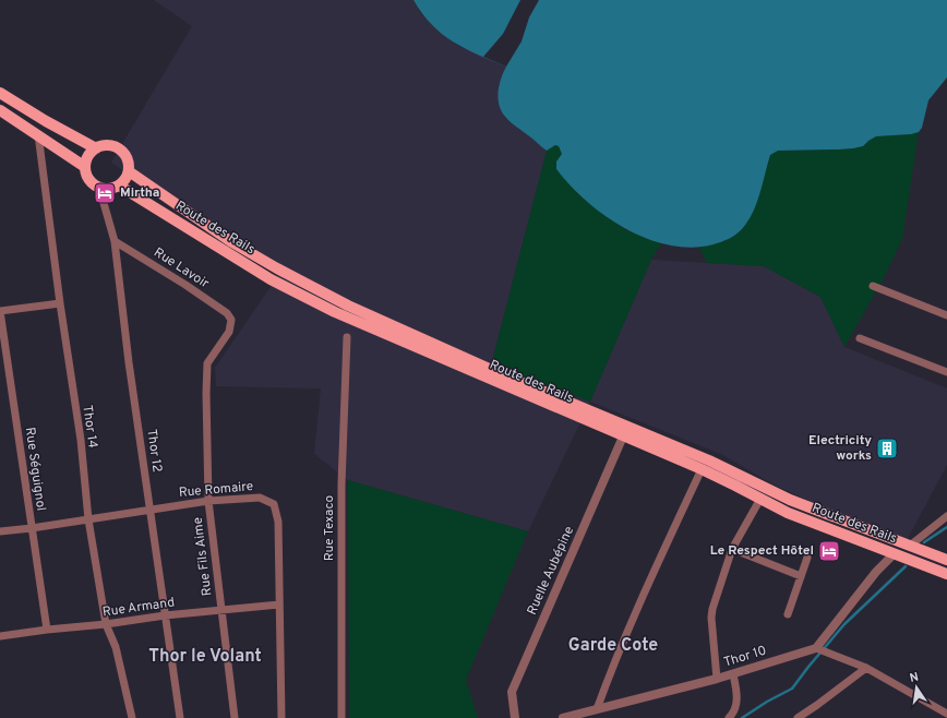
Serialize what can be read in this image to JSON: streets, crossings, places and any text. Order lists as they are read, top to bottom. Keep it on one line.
{"streets":{"main road":["Route des Rails"],"street":["Rue Lavoir","Thor 14","Thor 12","Rue Séguignol","Rue Romaire","Rue Texaco","Rue Fils Aime","Ruelle Aubépine","Rue Armand","Thor 10"]},"crossings":[["Route des Rails","Thor 12"],["Route des Rails","Ruelle Aubépine"],["Rue Lavoir","Thor 12"],["Rue Lavoir","Rue Fils Aime"],["Thor 14","Rue Romaire"],["Thor 14","Rue Armand"],["Thor 12","Rue Romaire"],["Thor 12","Rue Armand"],["Rue Séguignol","Rue Romaire"],["Rue Séguignol","Rue Armand"],["Rue Romaire","Rue Fils Aime"],["Rue Romaire","Rue Armand"],["Rue Fils Aime","Rue Armand"]],"districts":["Garde Cote","Thor le Volant"],"places":{"hotel":["Mirtha","Le Respect Hôtel"],"building":["Electricity works"]},"north":"top"}
